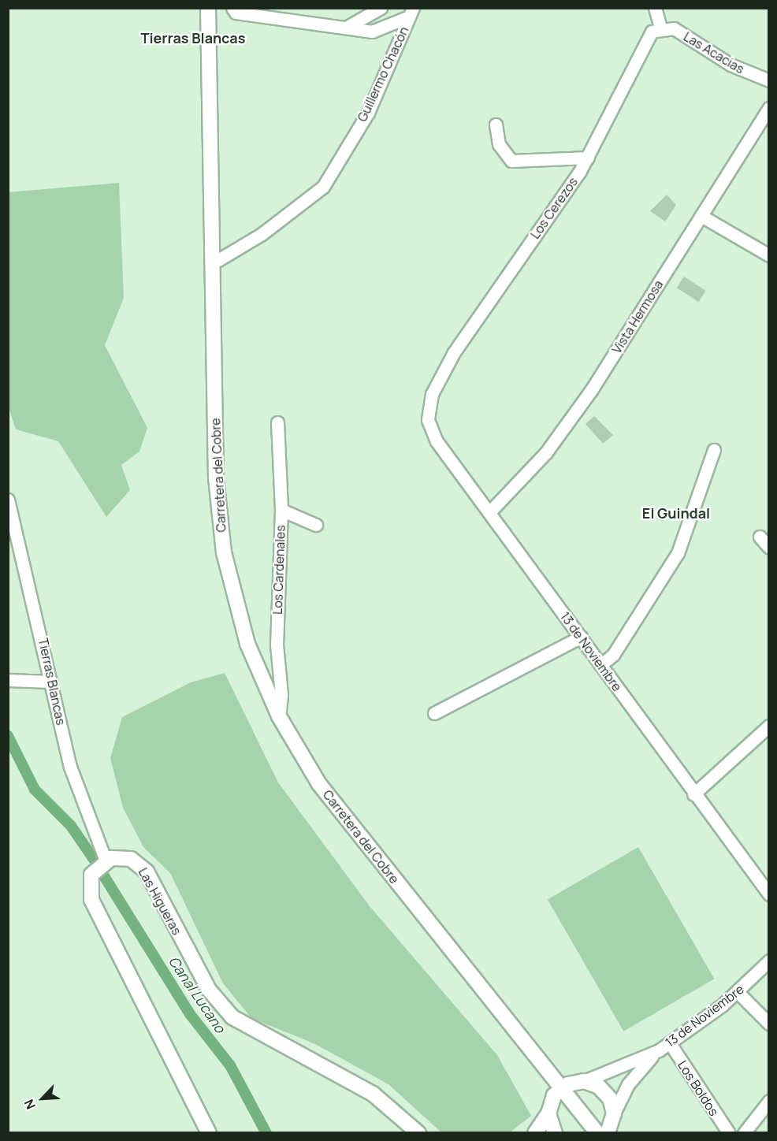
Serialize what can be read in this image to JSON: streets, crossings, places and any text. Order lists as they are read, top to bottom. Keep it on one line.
{"streets":{"main road":["Carretera del Cobre","Las Higueras"],"street":["Las Acacias","Guillermo Chacón","Los Cerezos","Vista Hermosa","Los Cardenales","13 de Noviembre","Tierras Blancas","Los Boldos"]},"crossings":[["Las Acacias","Los Cerezos"],["Guillermo Chacón","Carretera del Cobre"],["Los Cerezos","13 de Noviembre"],["Vista Hermosa","13 de Noviembre"],["Carretera del Cobre","Los Cardenales"],["13 de Noviembre","Los Boldos"],["Tierras Blancas","Las Higueras"]],"districts":["Tierras Blancas","El Guindal"],"water":["Canal Lucano"],"north":"bottom left"}
